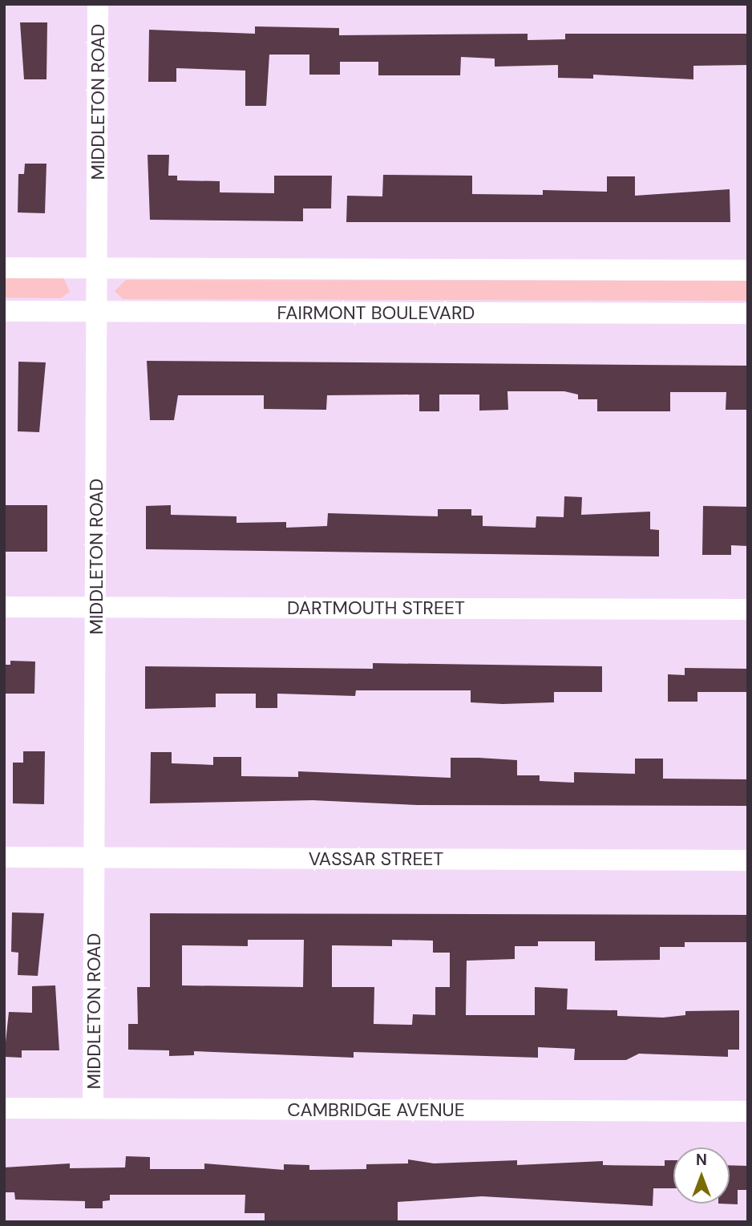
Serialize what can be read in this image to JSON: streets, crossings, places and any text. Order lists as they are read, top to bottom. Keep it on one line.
{"streets":{"street":["MIDDLETON ROAD","FAIRMONT BOULEVARD","DARTMOUTH STREET","VASSAR STREET","CAMBRIDGE AVENUE"]},"crossings":[["MIDDLETON ROAD","FAIRMONT BOULEVARD"],["MIDDLETON ROAD","DARTMOUTH STREET"],["MIDDLETON ROAD","VASSAR STREET"],["MIDDLETON ROAD","CAMBRIDGE AVENUE"]],"north":"top"}
